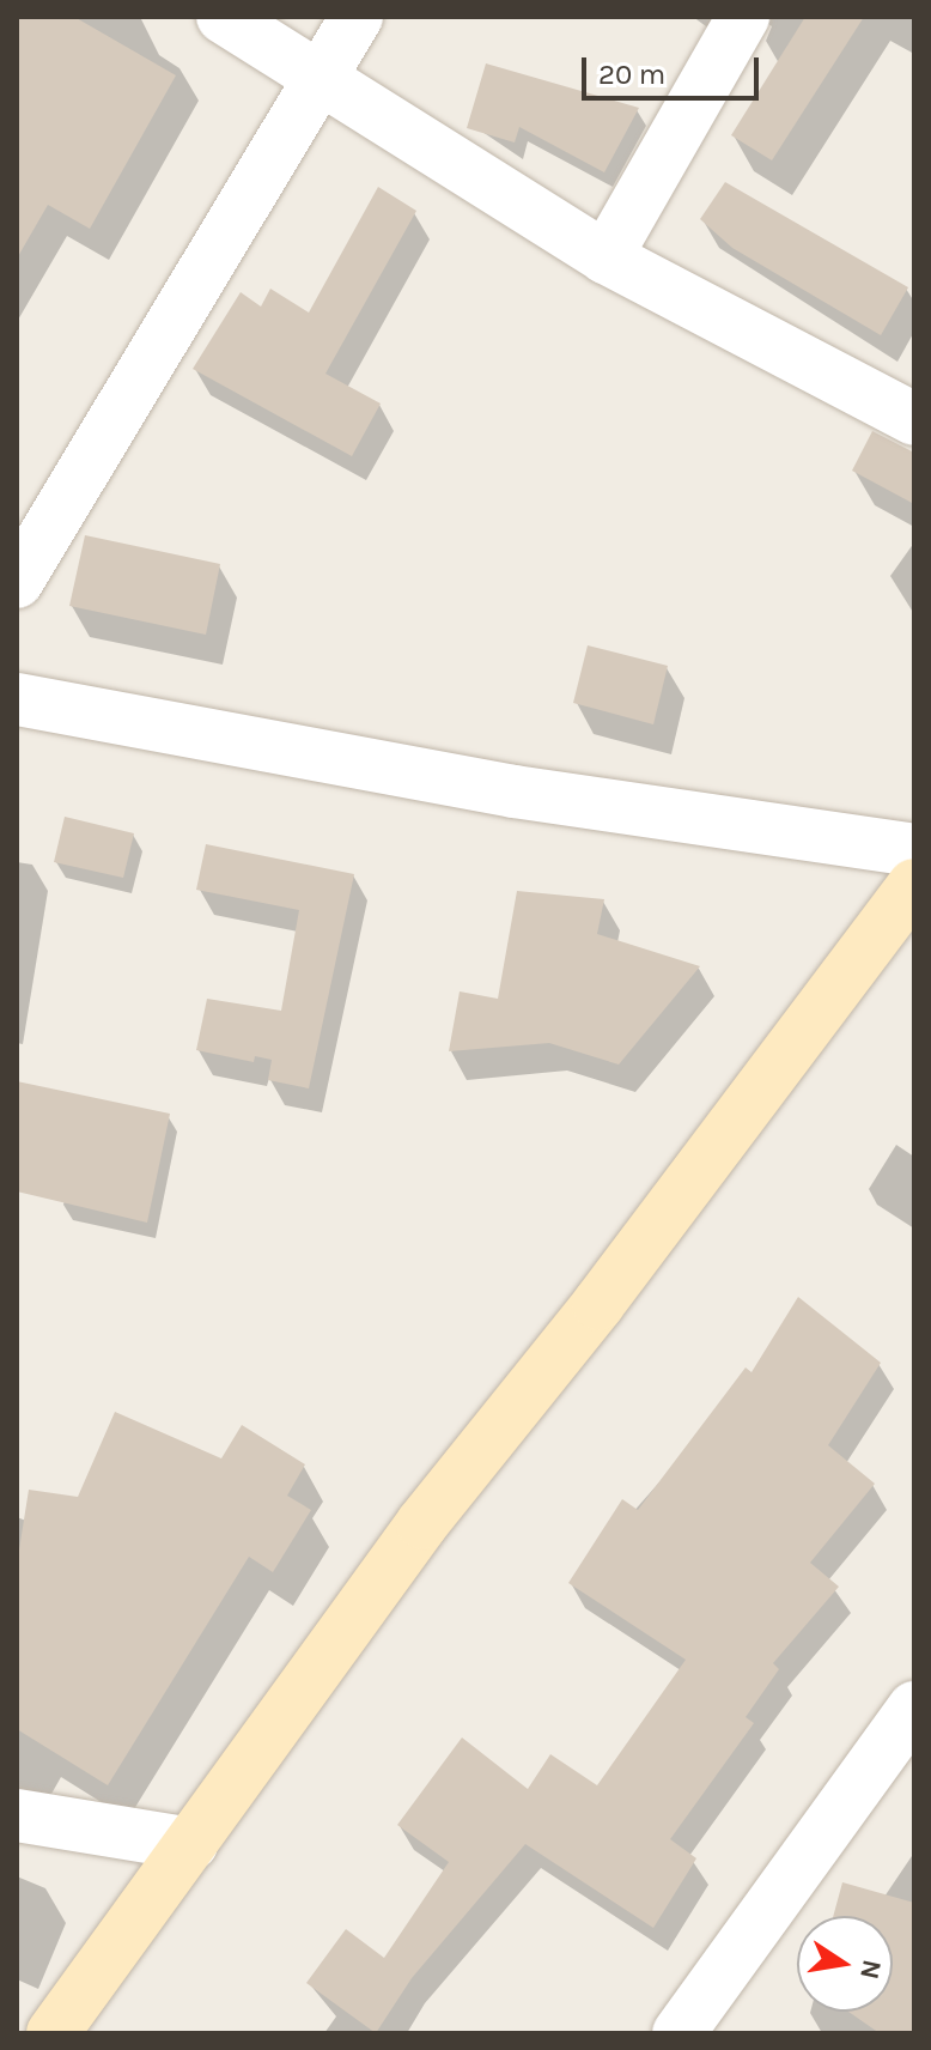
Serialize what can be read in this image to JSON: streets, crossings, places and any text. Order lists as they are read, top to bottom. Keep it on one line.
{"scale_bar":"20 m","north":"right"}
